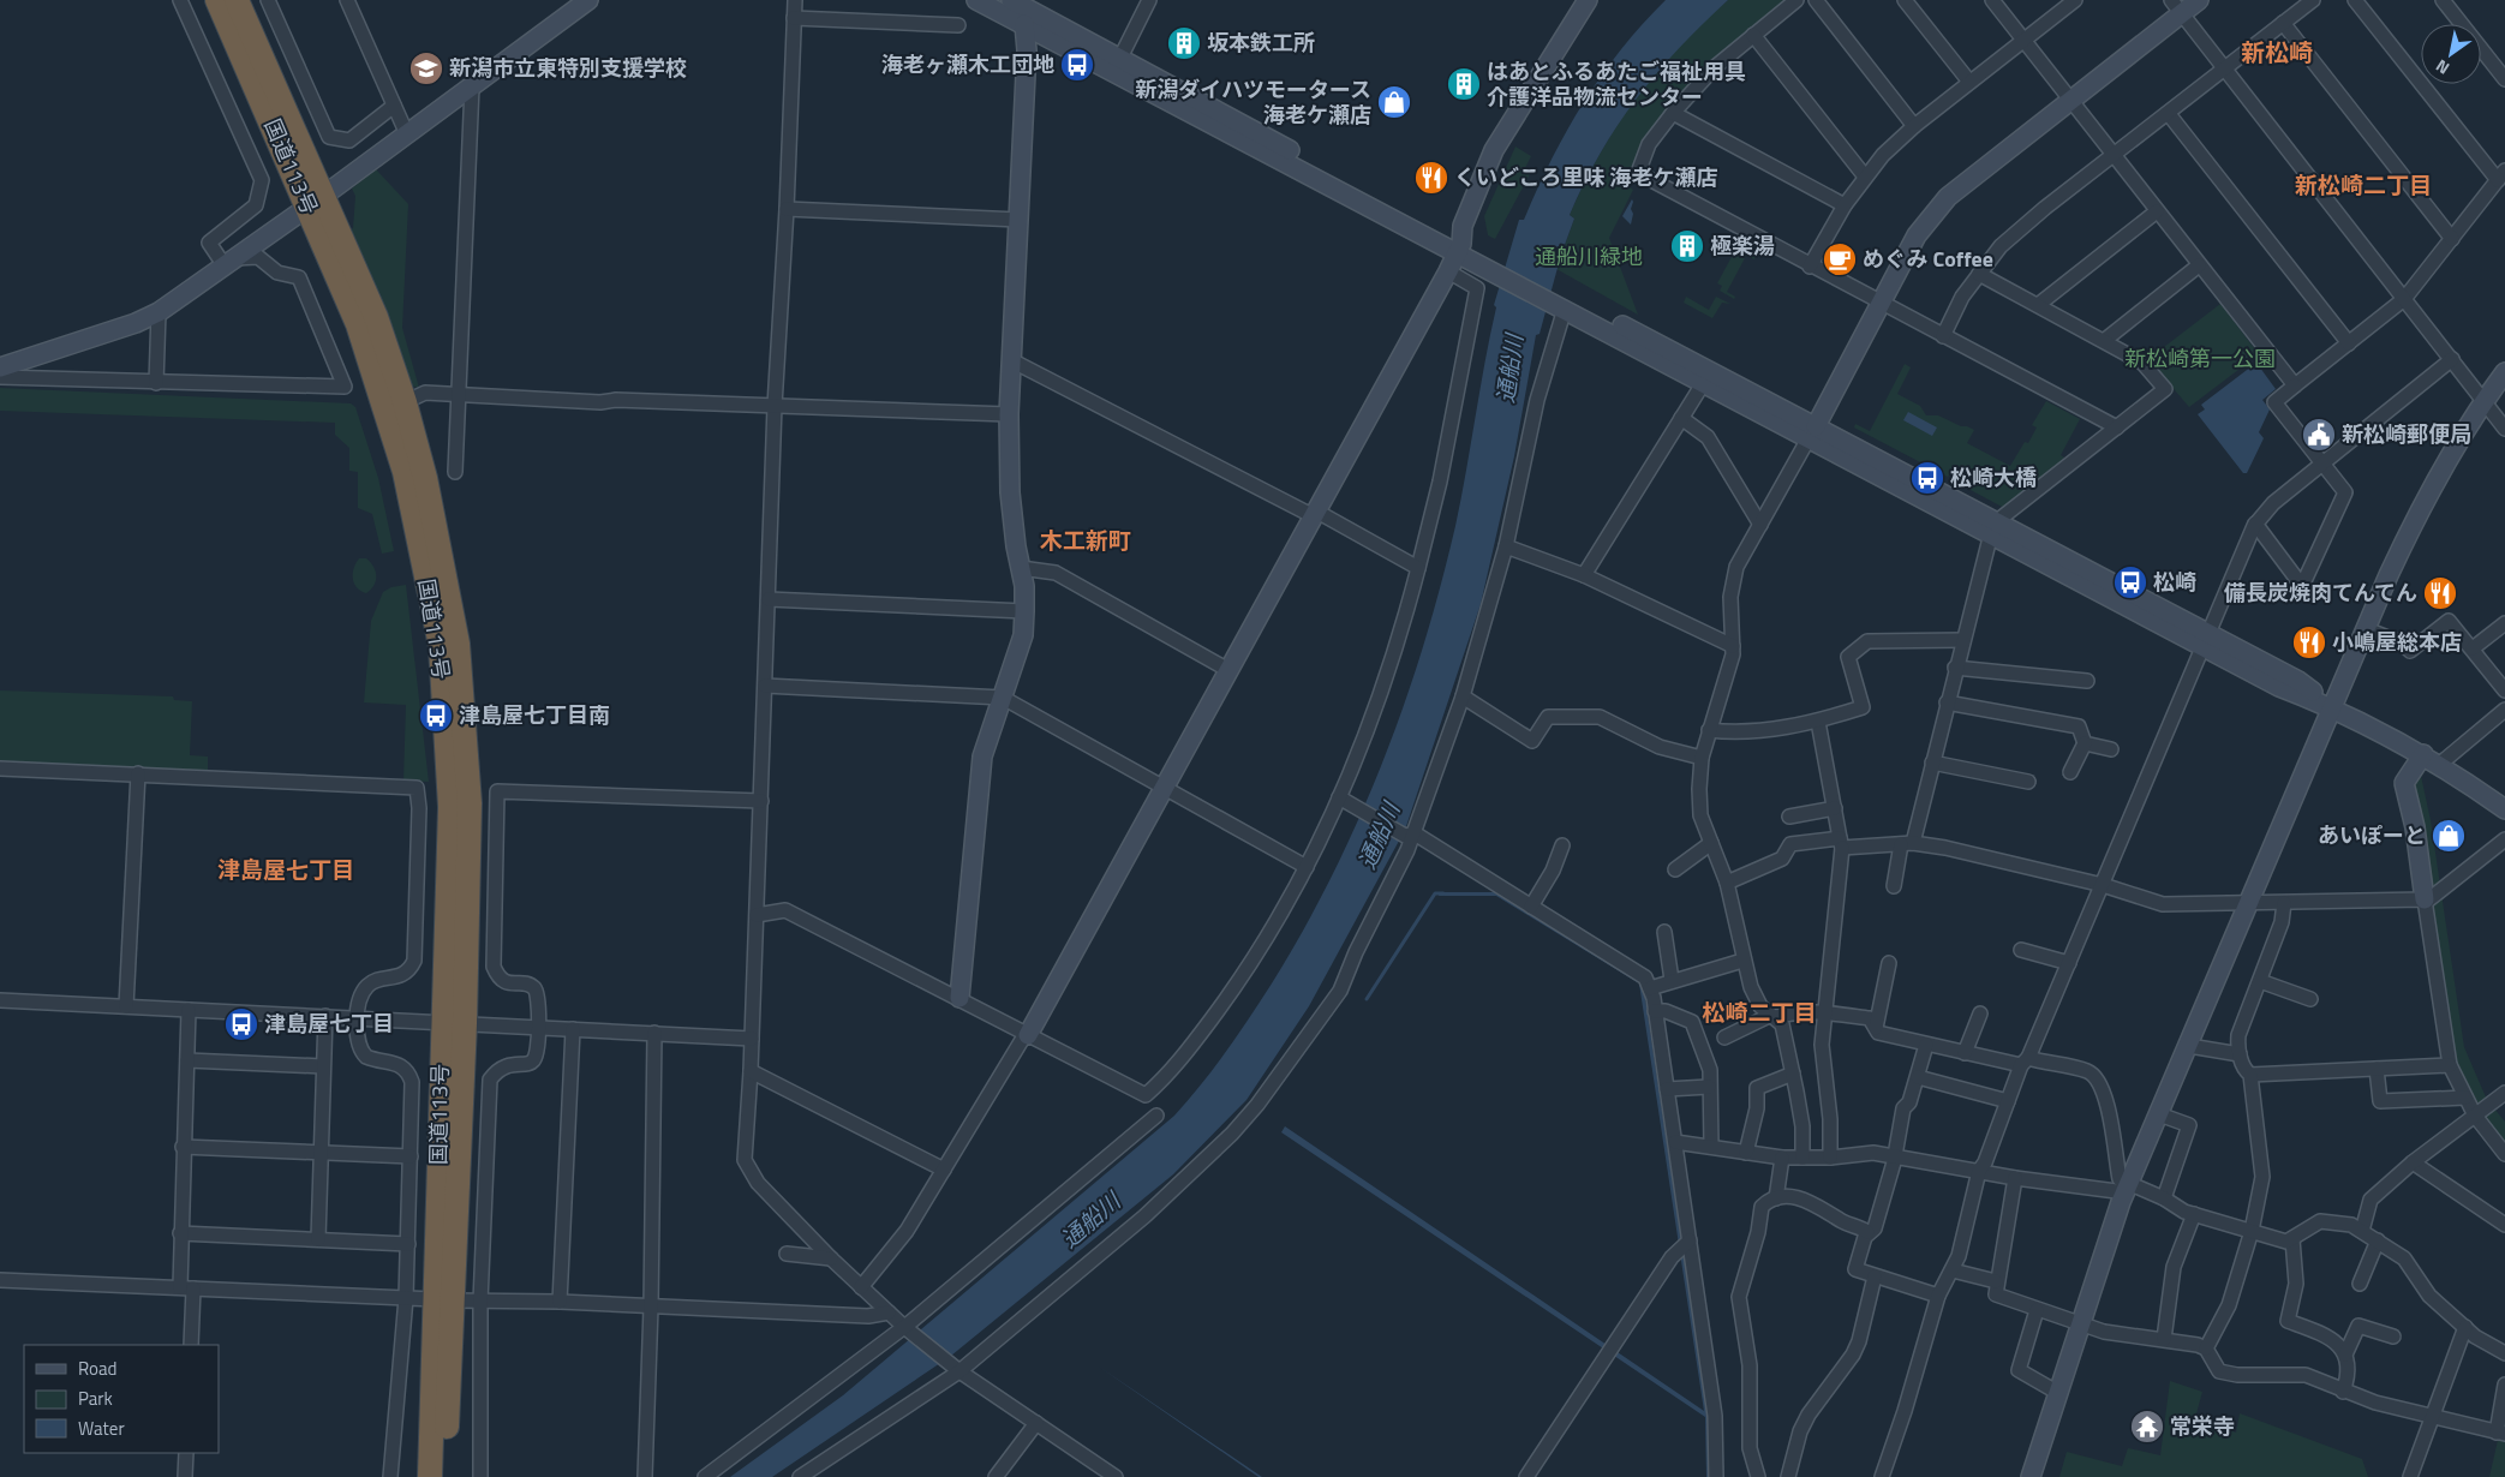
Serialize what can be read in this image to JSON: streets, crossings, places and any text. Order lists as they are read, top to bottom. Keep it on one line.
{"streets":{"highway":["国道113号"]},"districts":["新松崎","新松崎二丁目","木工新町","津島屋七丁目","松崎二丁目"],"water":["通船川"],"parks":["通船川緑地","新松崎第一公園"],"places":{"building":["坂本鉄工所","はあとふるあたご福祉用具 介護洋品物流センター","極楽湯"],"bus stop":["海老ヶ瀬木工団地","松崎大橋","松崎","津島屋七丁目南","津島屋七丁目"],"school or university":["新潟市立東特別支援学校"],"shop":["新潟ダイハツモータース 海老ケ瀬店","あいぽーと"],"restaurant":["くいどころ里味 海老ケ瀬店","備長炭焼肉てんてん","小嶋屋総本店"],"cafe":["めぐみ Coffee"],"public building":["新松崎郵便局"],"temple":["常栄寺"]},"legend":["Road","Park","Water"],"north":"bottom left"}
